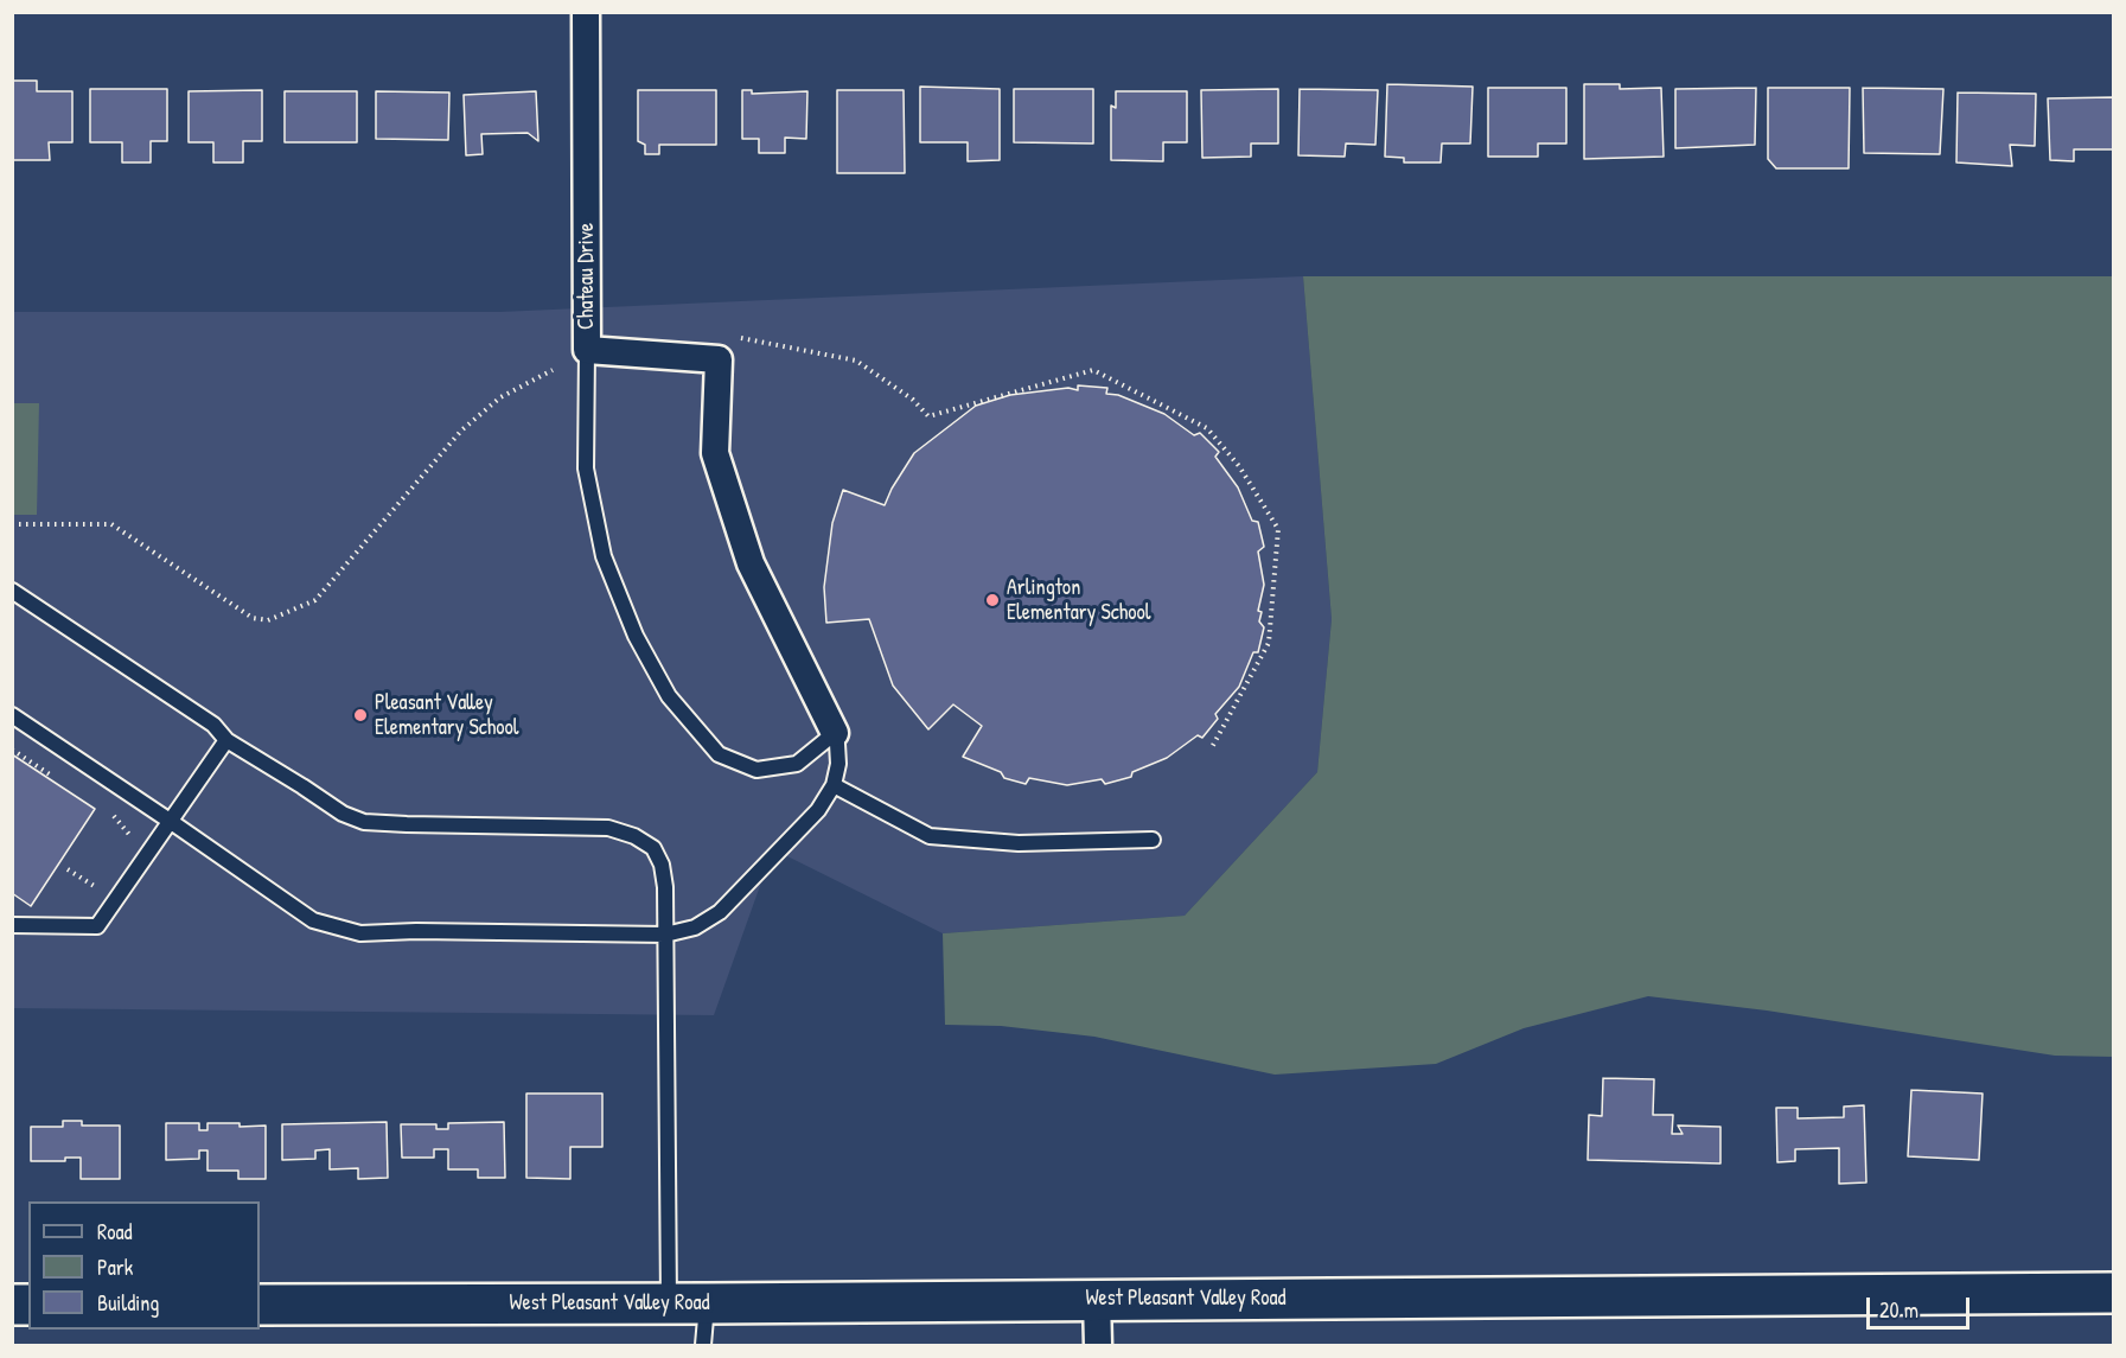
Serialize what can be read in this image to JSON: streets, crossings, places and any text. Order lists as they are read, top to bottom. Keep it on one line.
{"streets":{"main road":["West Pleasant Valley Road"],"street":["Chateau Drive"]},"places":["Arlington Elementary School","Pleasant Valley Elementary School"],"legend":["Road","Park","Building"],"scale_bar":"20 m"}
